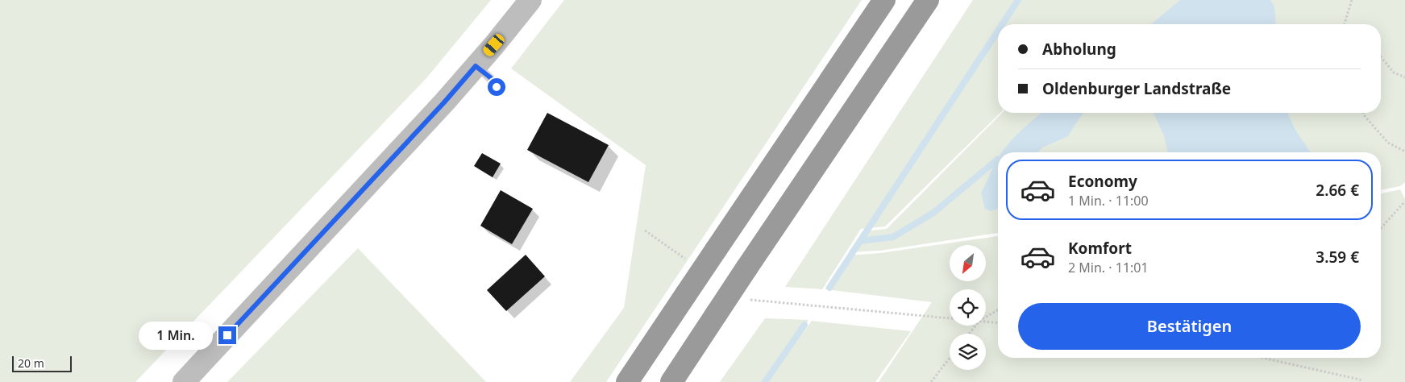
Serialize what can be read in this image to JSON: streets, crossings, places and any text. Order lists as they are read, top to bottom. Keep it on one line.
{"scale_bar":"20 m","north":"bottom left","page":{"banner":["Abholung","Oldenburger Landstraße"],"list":[{"name":"Economy","note":"1 Min. · 11:00","value":"2.66 €"},{"name":"Komfort","note":"2 Min. · 11:01","value":"3.59 €"}],"buttons":"Bestätigen","bubble":"1 Min.","scale":"20 m"}}
